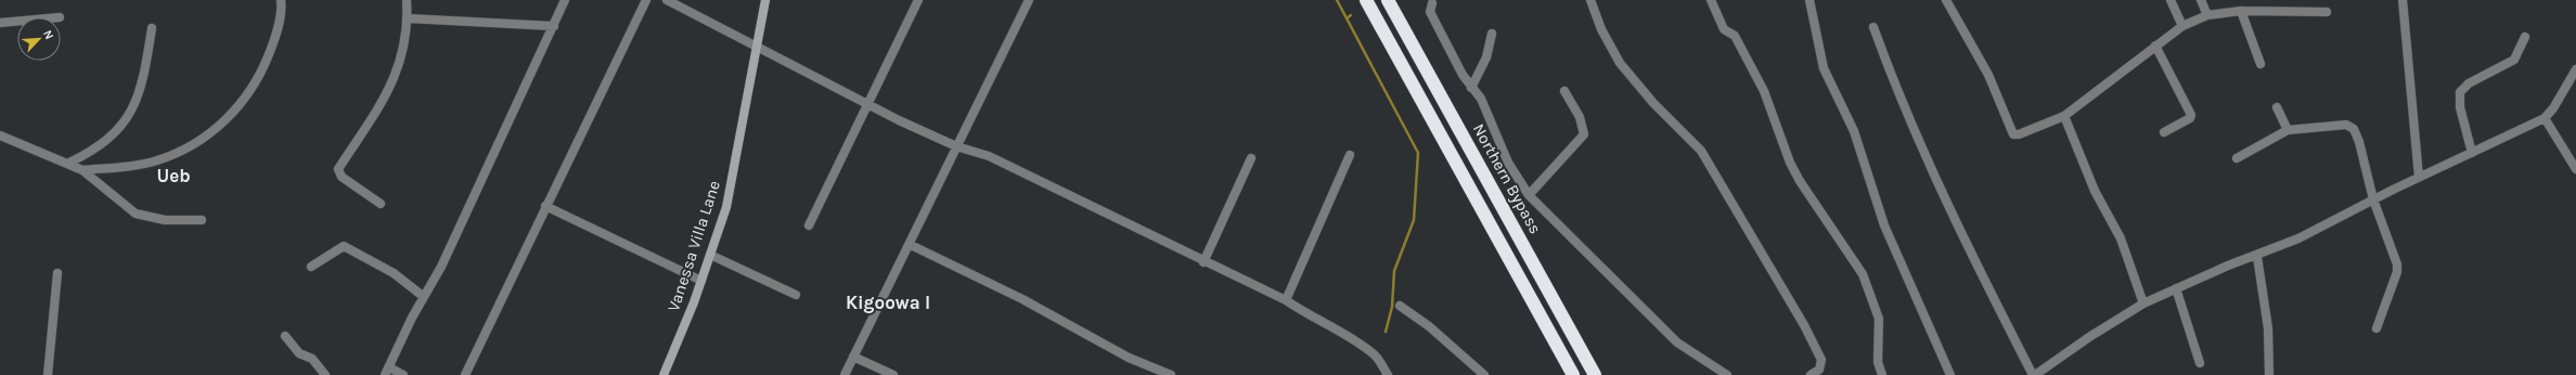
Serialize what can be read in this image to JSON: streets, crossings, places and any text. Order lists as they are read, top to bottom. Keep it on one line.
{"streets":{"highway":["Northern Bypass"],"street":["Vanessa Villa Lane"]},"districts":["Ueb","Kigoowa I"],"north":"top right"}
